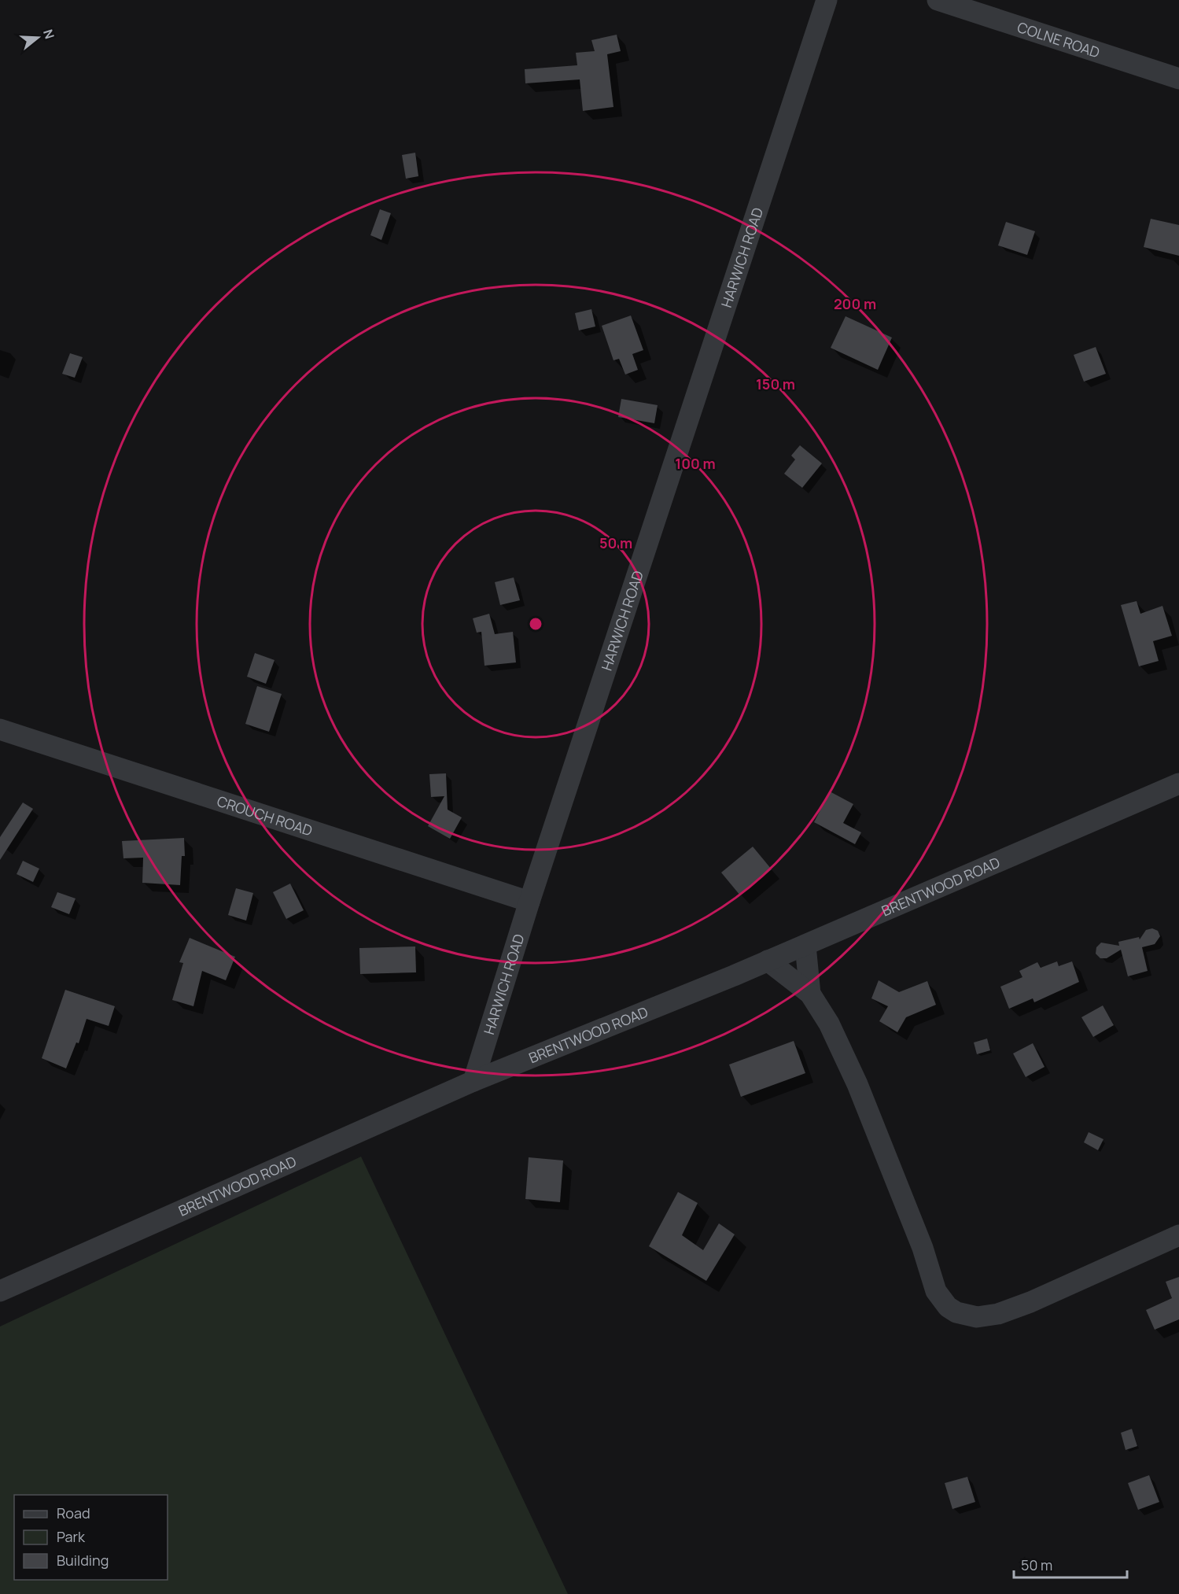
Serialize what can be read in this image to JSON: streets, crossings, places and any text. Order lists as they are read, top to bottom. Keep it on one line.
{"streets":{"street":["COLNE ROAD","HARWICH ROAD","CROUCH ROAD","BRENTWOOD ROAD"]},"crossings":[["HARWICH ROAD","CROUCH ROAD"],["HARWICH ROAD","BRENTWOOD ROAD"]],"legend":["Road","Park","Building"],"scale_bar":"50 m","north":"right","rings":["200 m","150 m","100 m","50 m"]}
